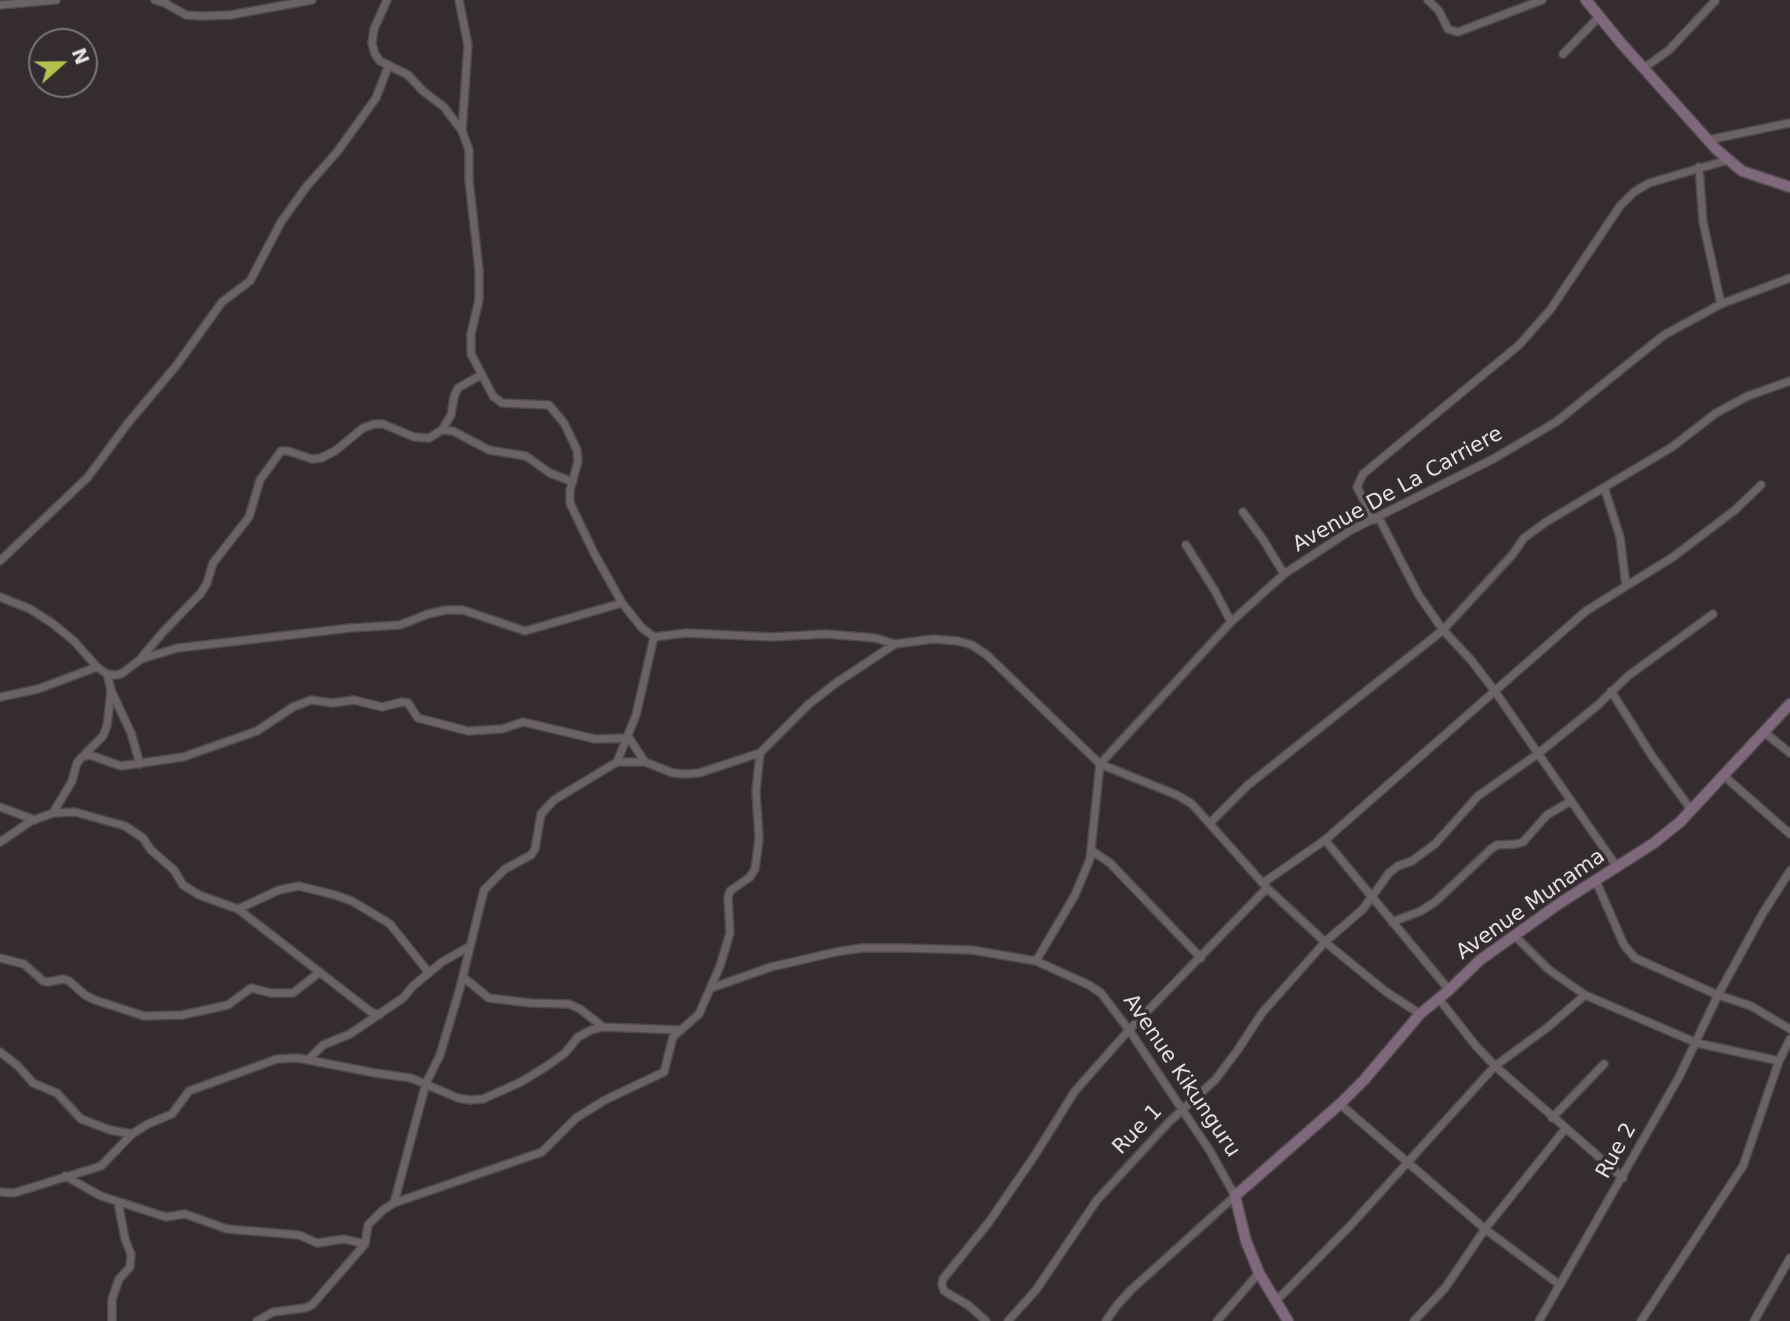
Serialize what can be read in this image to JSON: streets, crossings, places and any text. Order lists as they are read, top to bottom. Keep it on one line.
{"streets":{"street":["Avenue De La Carriere","Avenue Munama","Avenue Kikunguru","Rue 1","Rue 2"]},"crossings":[["Avenue Munama","Avenue Kikunguru"],["Avenue Kikunguru","Rue 1"]],"north":"right"}
